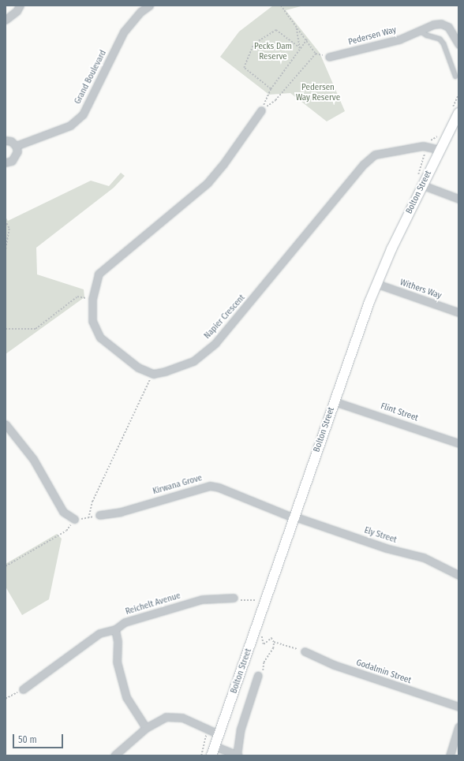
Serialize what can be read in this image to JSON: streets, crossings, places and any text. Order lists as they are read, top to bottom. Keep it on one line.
{"streets":{"main road":["Bolton Street"],"street":["Pedersen Way","Grand Boulevard","Withers Way","Napier Crescent","Flint Street","Kirwana Grove","Ely Street","Reichelt Avenue","Godalmin Street"]},"crossings":[["Bolton Street","Withers Way"],["Bolton Street","Napier Crescent"],["Bolton Street","Flint Street"],["Bolton Street","Kirwana Grove"],["Bolton Street","Ely Street"],["Kirwana Grove","Ely Street"]],"parks":["Pecks Dam Reserve","Pedersen Way Reserve"],"scale_bar":"50 m"}
